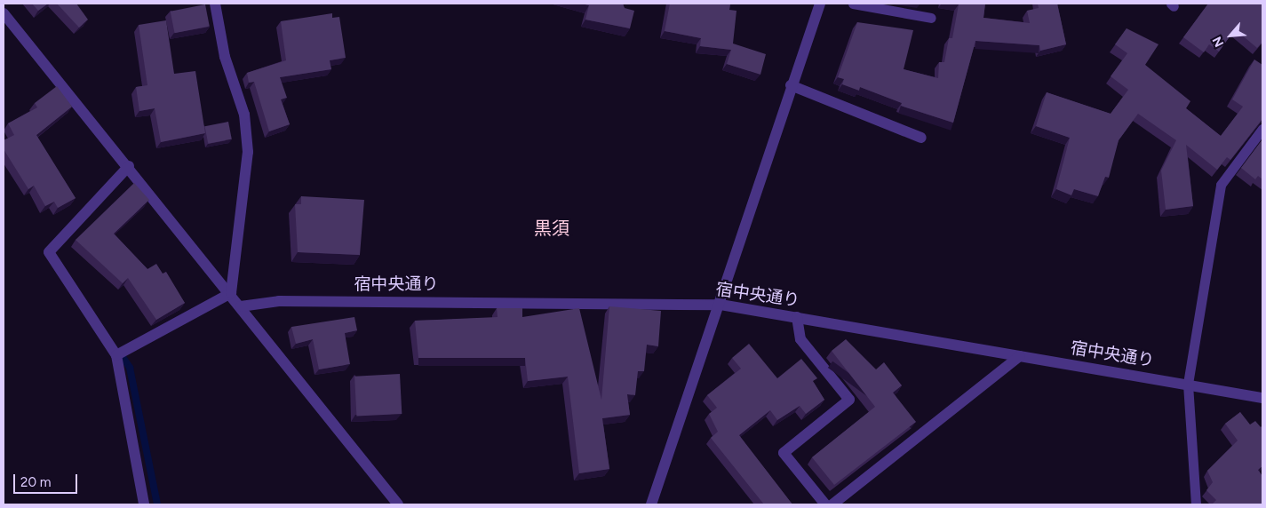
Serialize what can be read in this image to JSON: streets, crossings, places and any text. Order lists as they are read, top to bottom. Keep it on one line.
{"streets":{"street":["宿中央通り"]},"districts":["黒須"],"scale_bar":"20 m","north":"bottom left"}
